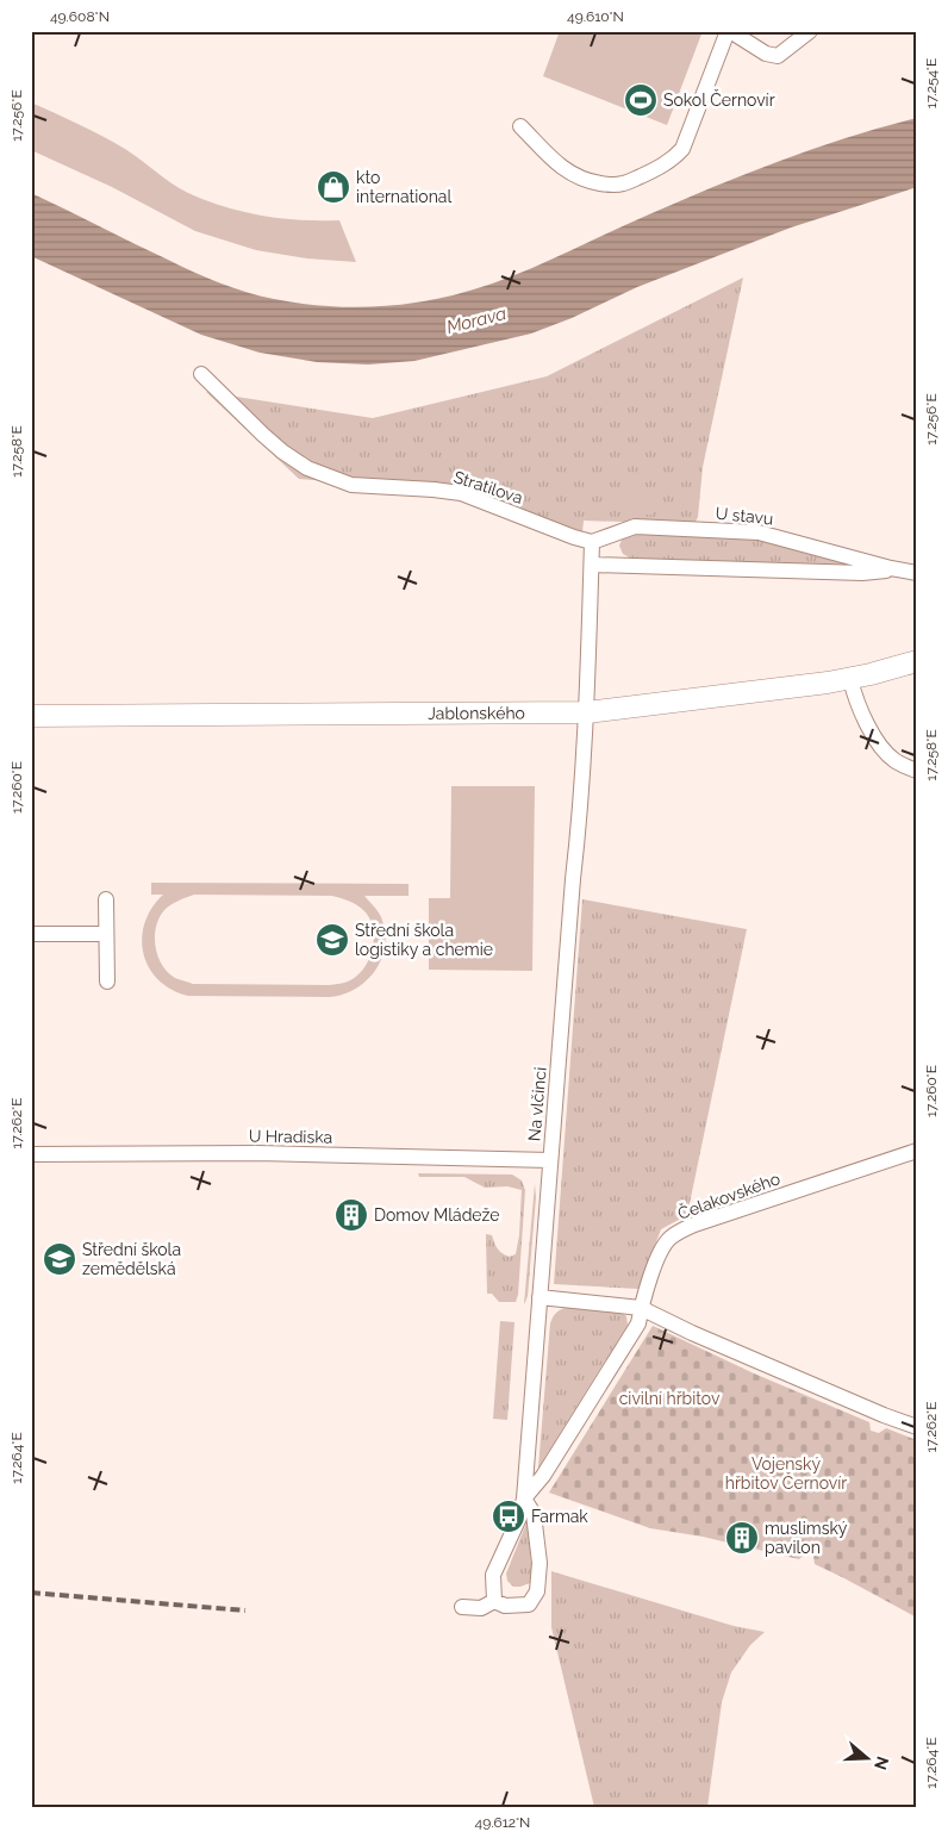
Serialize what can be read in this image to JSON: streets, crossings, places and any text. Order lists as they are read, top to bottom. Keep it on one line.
{"streets":{"street":["Stratilova","U stavu","Jablonského","Na vlčinci","U Hradiska","Čelakovského"]},"crossings":[["Stratilova","U stavu"],["Jablonského","Na vlčinci"],["Na vlčinci","U Hradiska"],["Na vlčinci","Čelakovského"]],"water":["Morava"],"parks":["civilní hřbitov","Vojenský hřbitov Černovír"],"places":{"sports":["Sokol Černovír"],"shop":["kto international"],"school or university":["Střední škola logistiky a chemie","Střední škola zemědělská"],"building":["Domov Mládeže","muslimský pavilon"],"bus stop":["Farmak"]},"north":"right","coordinates":["49.608°N","49.610°N","17.254°E","17.256°E","17.258°E","17.260°E","17.262°E","17.264°E","49.612°N"]}
